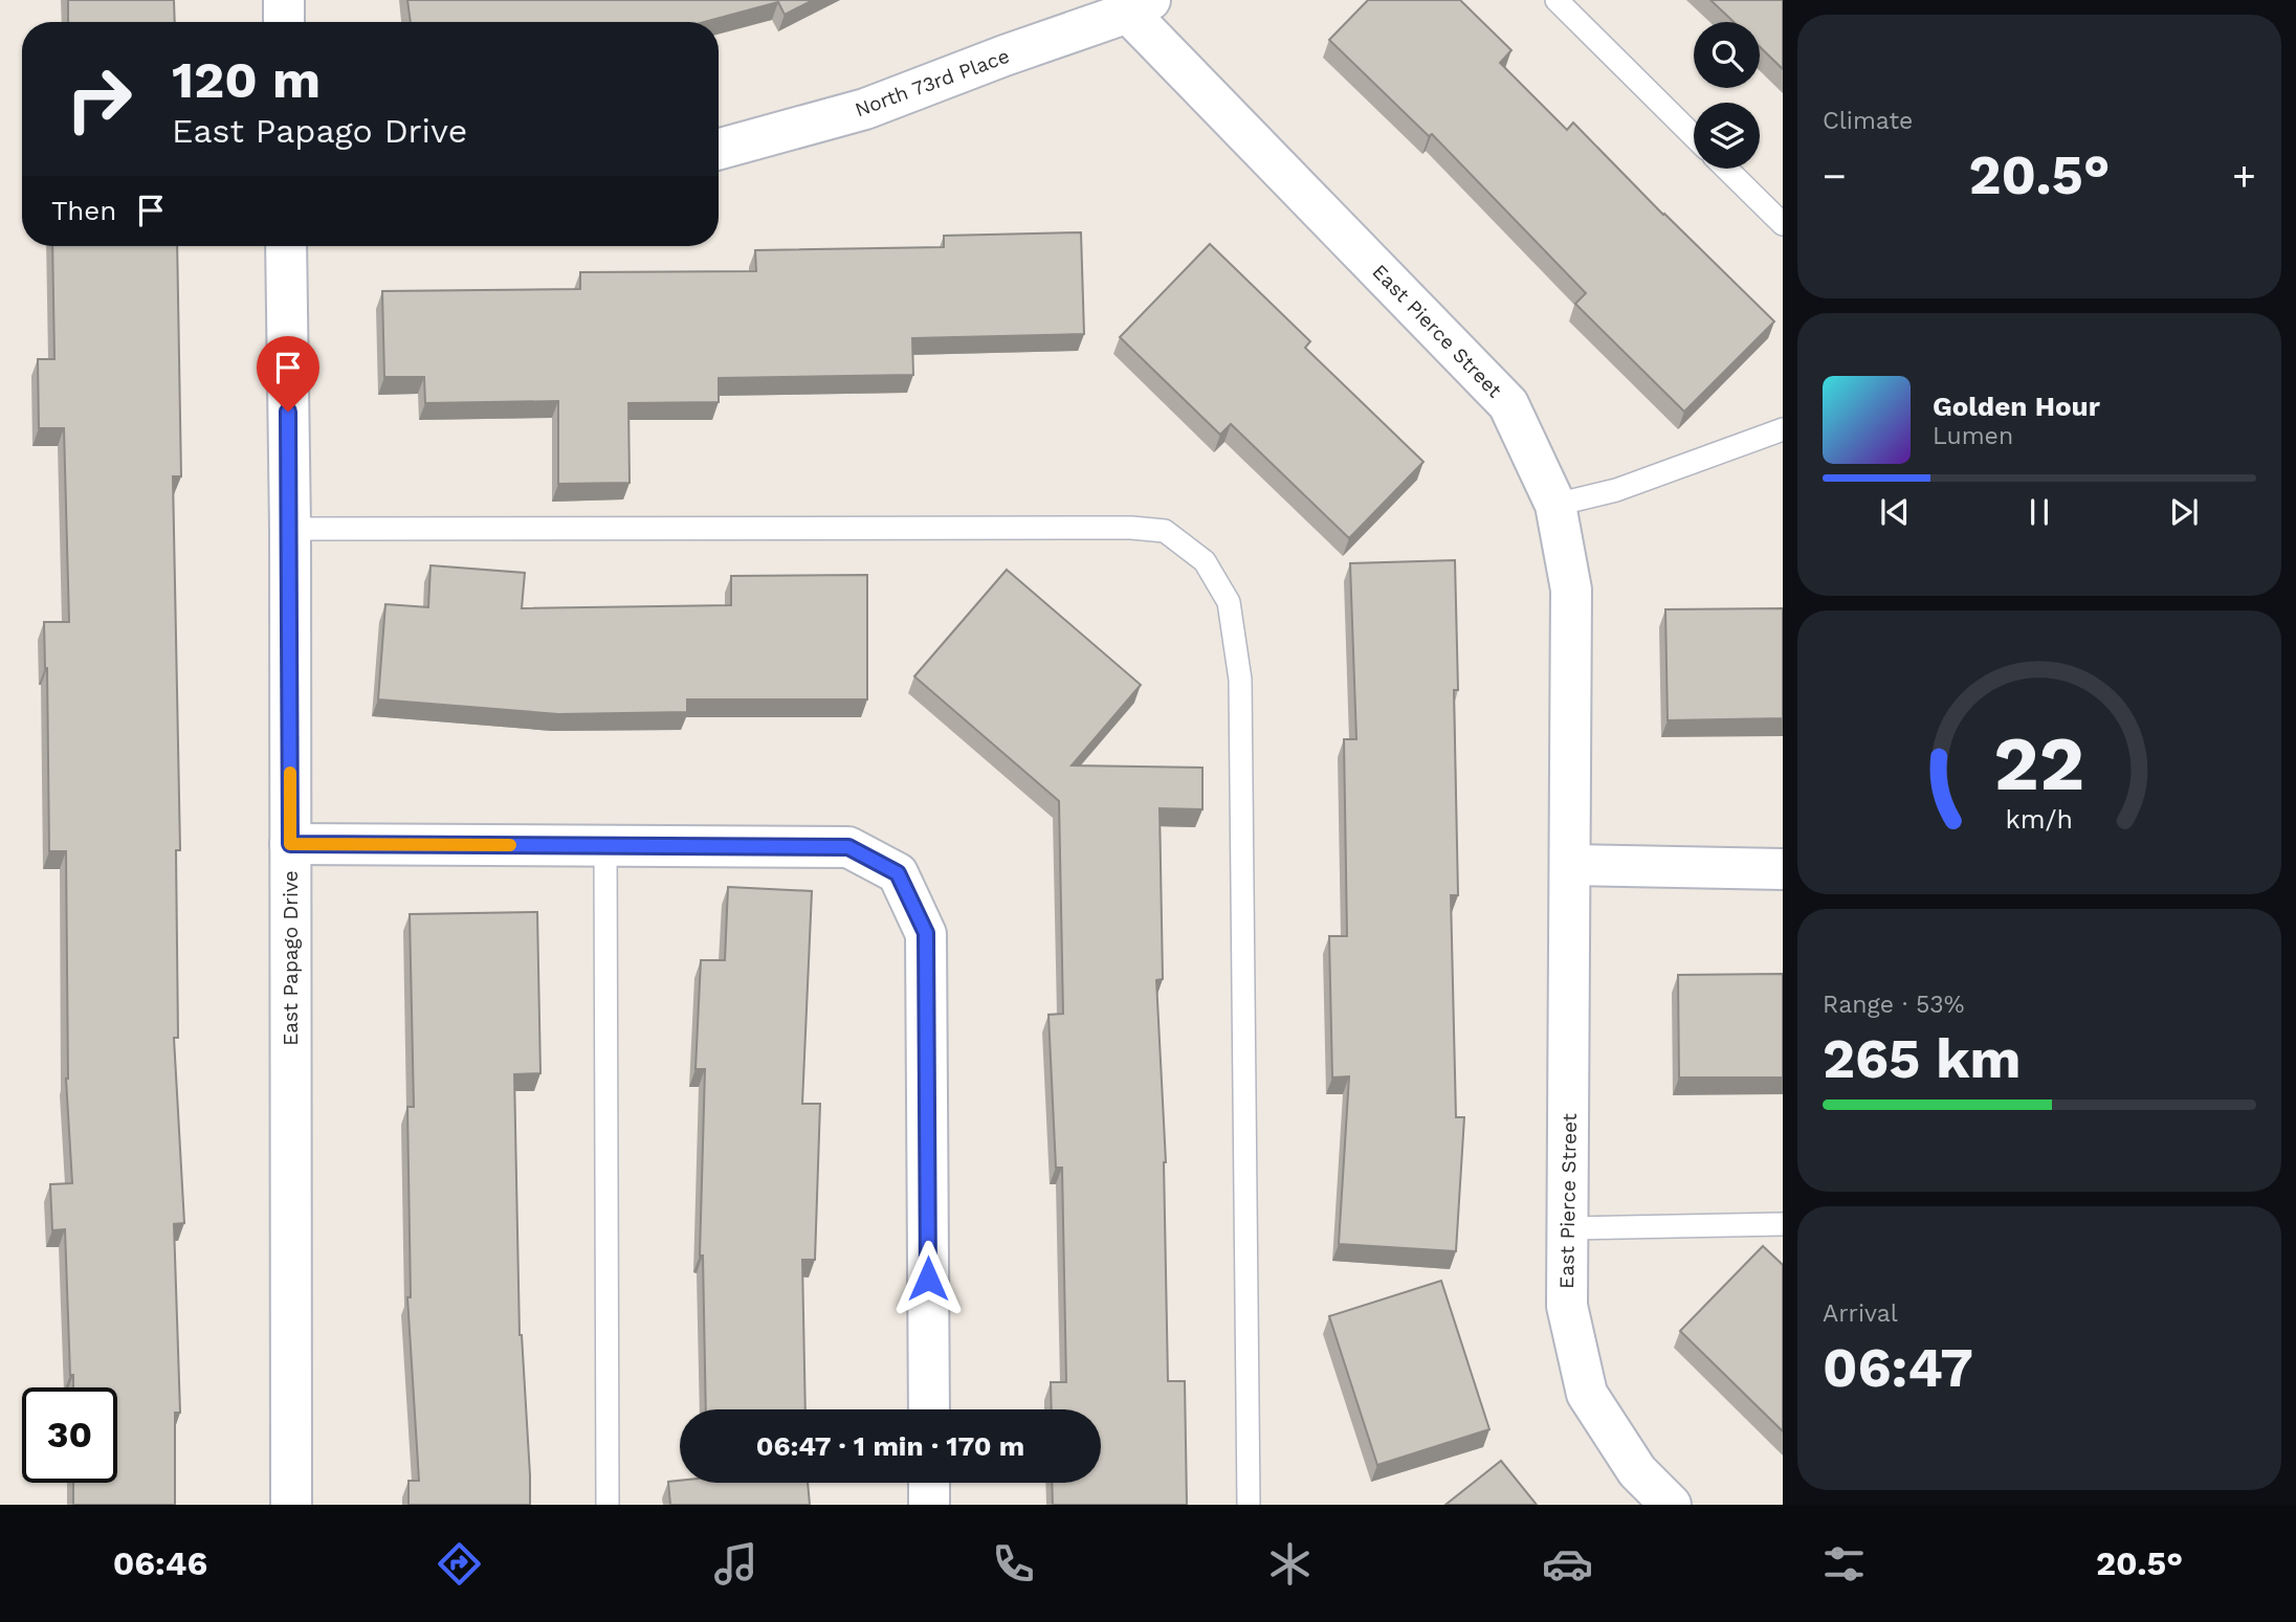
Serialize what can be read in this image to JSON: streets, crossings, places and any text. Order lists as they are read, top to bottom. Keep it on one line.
{"streets":{"street":["North 73rd Place","East Pierce Street","East Papago Drive"]},"crossings":[["North 73rd Place","East Pierce Street"]],"page":{"tile":["Climate",["Range · 53%","265 km"],["Arrival","06:47"]],"turn":["120 m","East Papago Drive"],"heat":["−","20.5°","+"],"then":"Then","song":["Golden Hour","Lumen"],"limit":"30","trip":"06:47 · 1 min · 170 m","tabs":["06:46","20.5°"],"gauge":["22","km/h"]}}
